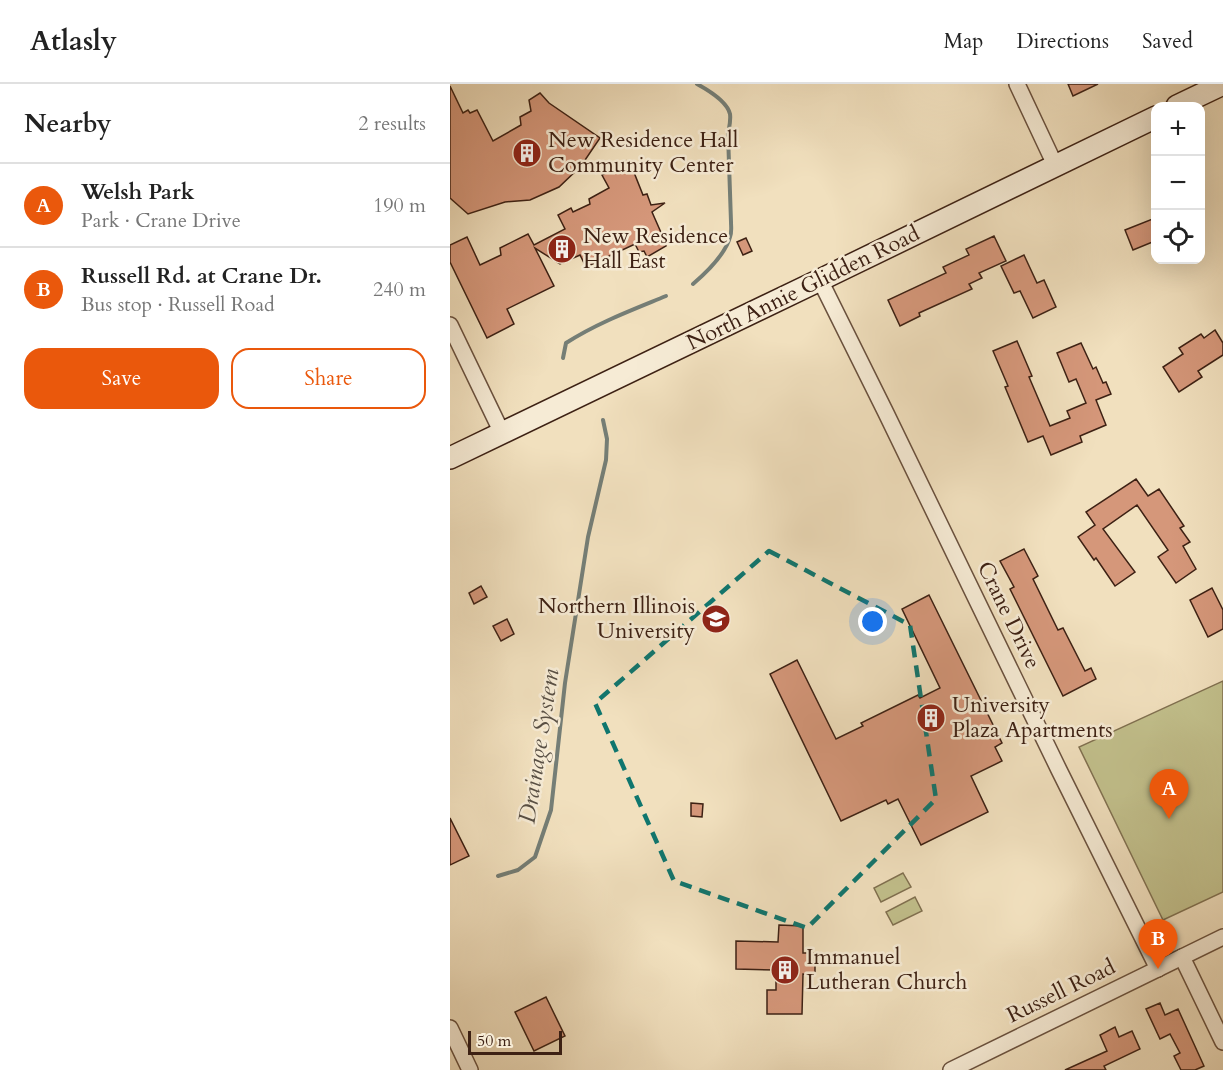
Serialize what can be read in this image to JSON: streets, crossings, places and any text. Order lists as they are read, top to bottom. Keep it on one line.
{"streets":{"main road":["North Annie Glidden Road"],"street":["Crane Drive","Russell Road"]},"crossings":[["North Annie Glidden Road","Crane Drive"],["Crane Drive","Russell Road"]],"water":["Drainage System"],"places":{"building":["New Residence Hall Community Center","New Residence Hall East","University Plaza Apartments","Immanuel Lutheran Church"],"school or university":["Northern Illinois University"]},"scale_bar":"50 m","page":{"header":"Atlasly","nav":["Map","Directions","Saved"],"heading":["Nearby","2 results"],"map_buttons":["+","−"],"list":[{"mark":"A","name":"Welsh Park","note":"Park · Crane Drive","value":"190 m"},{"mark":"B","name":"Russell Rd. at Crane Dr.","note":"Bus stop · Russell Road","value":"240 m"}],"buttons":["Save","Share"],"pins":["A","B"],"scale":"50 m"}}
